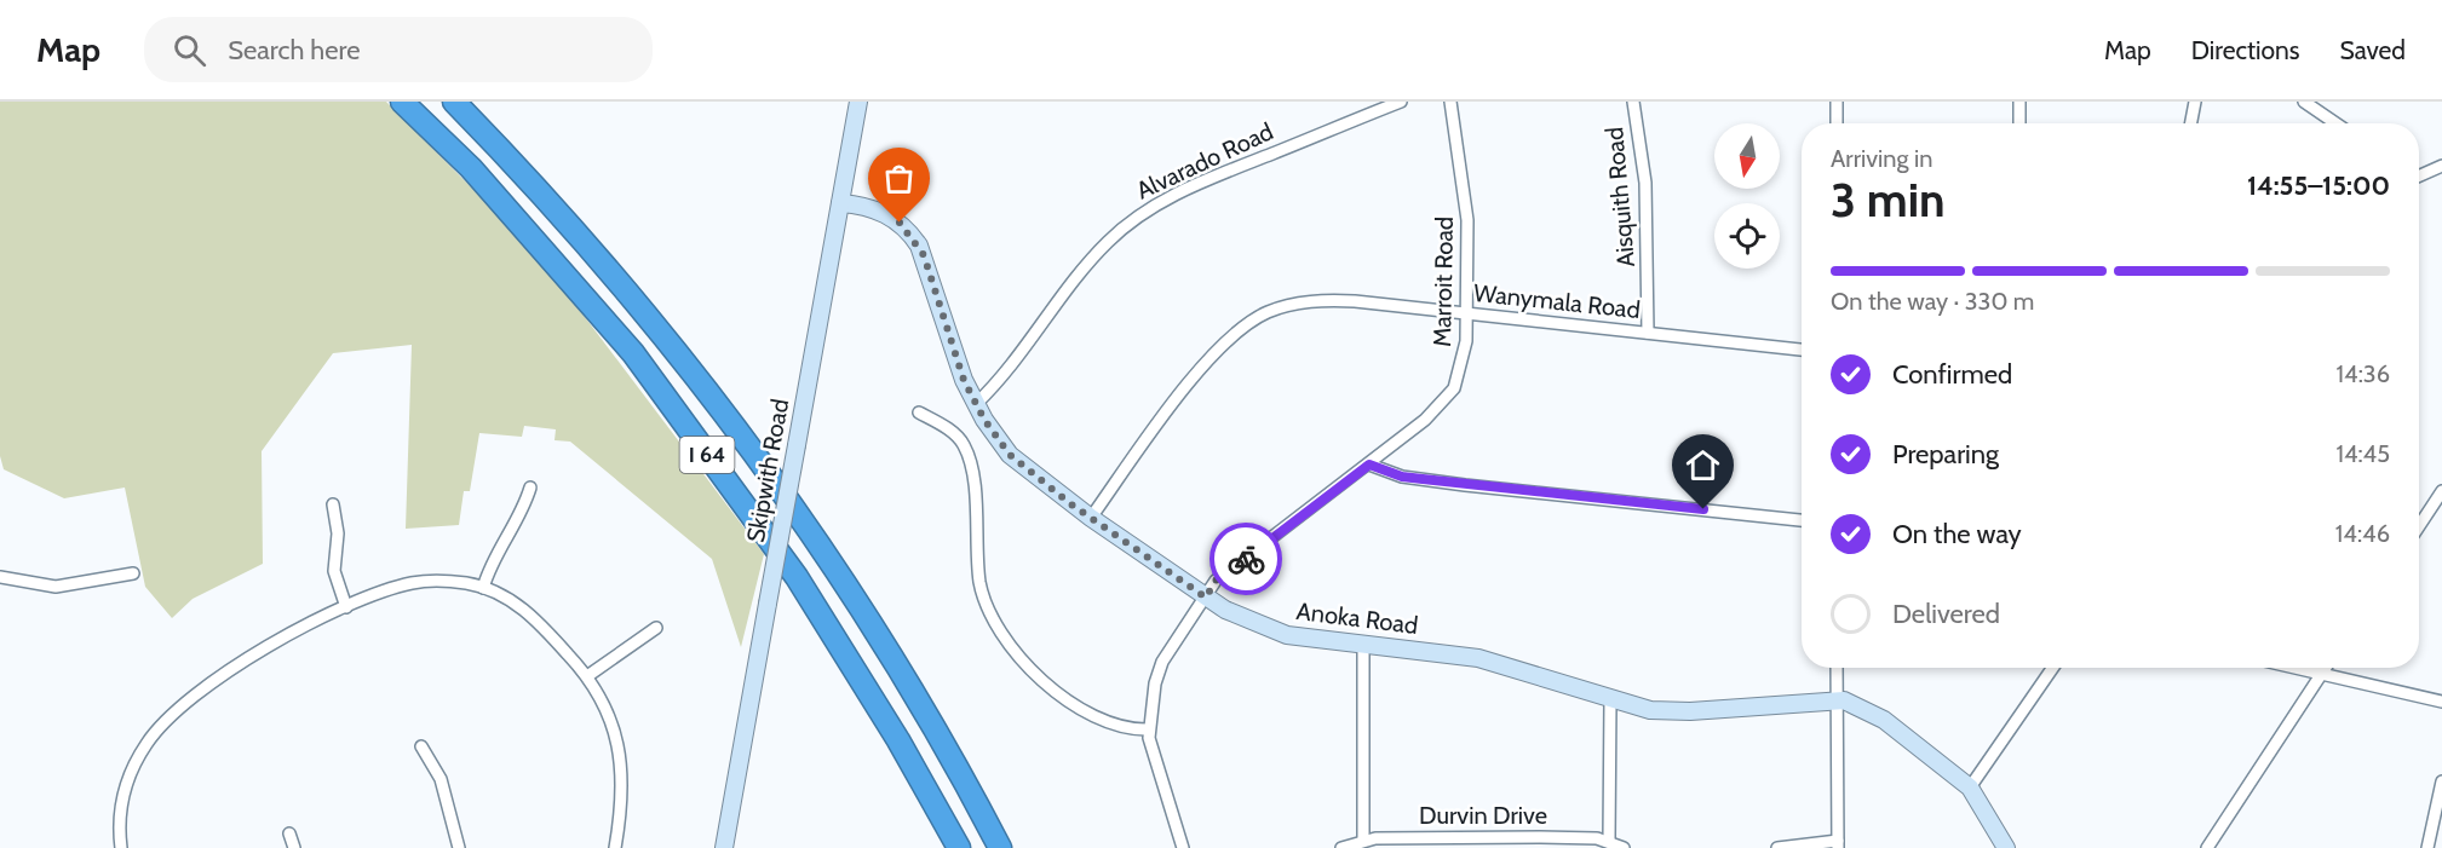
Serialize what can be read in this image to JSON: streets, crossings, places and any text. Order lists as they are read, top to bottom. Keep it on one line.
{"streets":{"highway":["I 64"],"street":["Alvarado Road","Aisquith Road","Marroit Road","Wanymala Road","Skipwith Road","Anoka Road","Durvin Drive"]},"crossings":[["Alvarado Road","Anoka Road"],["Aisquith Road","Wanymala Road"],["Marroit Road","Wanymala Road"],["Marroit Road","Anoka Road"],["Wanymala Road","Anoka Road"],["Skipwith Road","Anoka Road"]],"north":"bottom","page":{"header":"Map","search":"Search here","nav":["Map","Directions","Saved"],"heading":["3 min","Arriving in","14:55–15:00"],"bar":"On the way · 330 m","list":[["Confirmed","14:36"],["Preparing","14:45"],["On the way","14:46"],"Delivered"]}}
